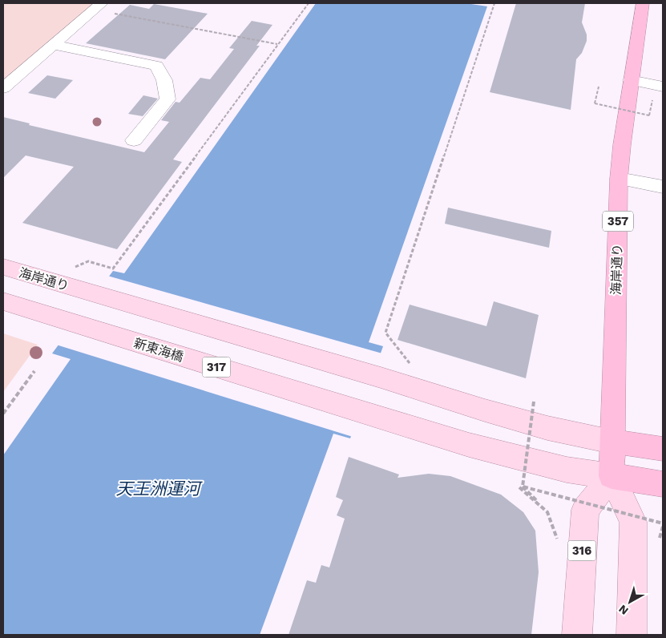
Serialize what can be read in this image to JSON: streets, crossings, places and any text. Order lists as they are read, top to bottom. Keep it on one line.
{"streets":{"highway":["357","海岸通り"],"main road":["新東海橋","317","316"]},"crossings":[["海岸通り","新東海橋"],["海岸通り","316"],["新東海橋","316"]],"water":["天王洲運河"],"north":"bottom left"}
